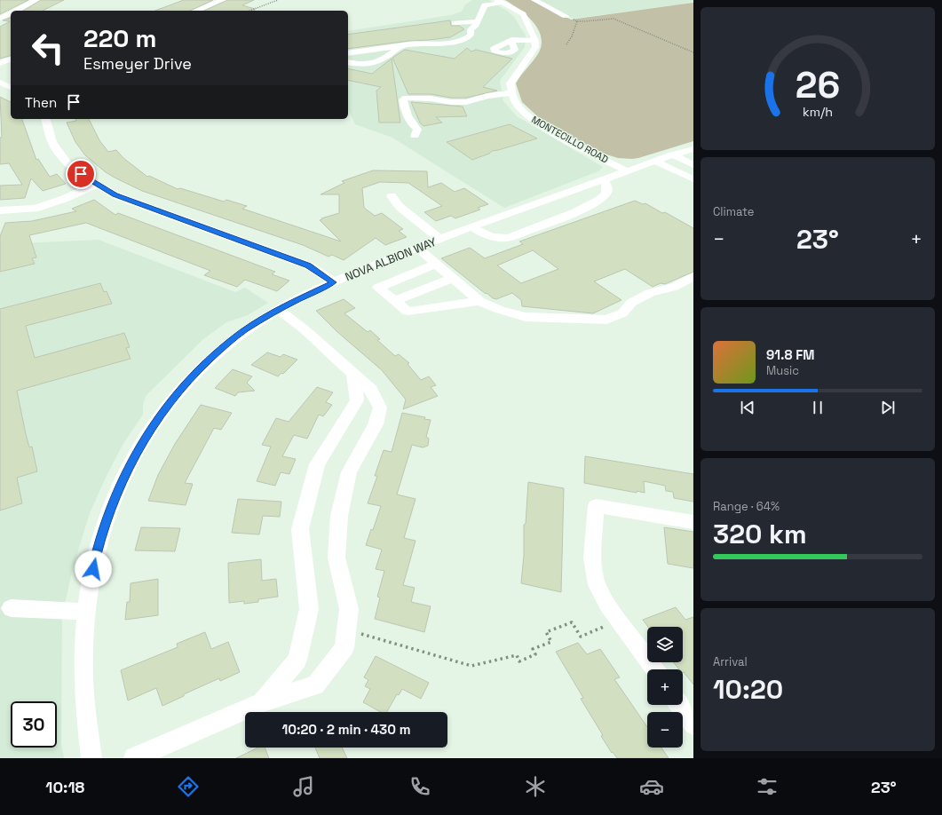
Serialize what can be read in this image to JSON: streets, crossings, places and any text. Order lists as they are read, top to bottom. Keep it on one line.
{"streets":{"street":["MONTECILLO ROAD","NOVA ALBION WAY"]},"crossings":[["MONTECILLO ROAD","NOVA ALBION WAY"]],"page":{"turn":["220 m","Esmeyer Drive"],"then":"Then","tile":["Climate",["Range · 64%","320 km"],["Arrival","10:20"]],"heat":["−","23°","+"],"song":["91.8 FM","Music"],"map_buttons":["+","−"],"limit":"30","trip":"10:20 · 2 min · 430 m","tabs":["10:18","23°"],"gauge":["26","km/h"]}}
